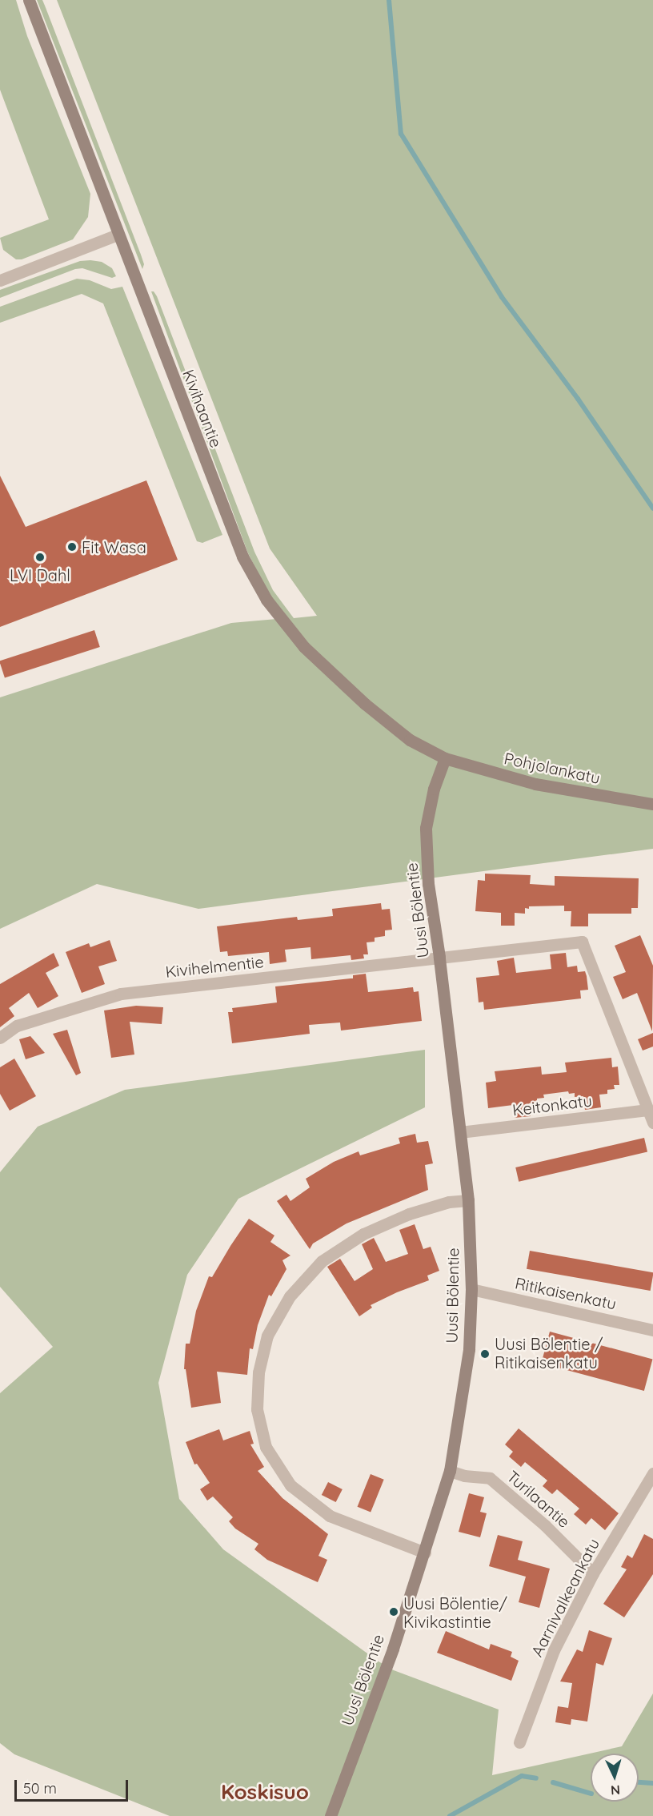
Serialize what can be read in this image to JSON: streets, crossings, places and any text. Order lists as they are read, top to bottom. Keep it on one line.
{"streets":{"main road":["Kivihaantie","Pohjolankatu","Uusi Bölentie"],"street":["Kivihelmentie","Keitonkatu","Ritikaisenkatu","Turilaantie","Aarnivalkeankatu"]},"crossings":[["Kivihaantie","Pohjolankatu"],["Kivihaantie","Uusi Bölentie"],["Pohjolankatu","Uusi Bölentie"],["Uusi Bölentie","Kivihelmentie"],["Uusi Bölentie","Keitonkatu"],["Uusi Bölentie","Ritikaisenkatu"],["Uusi Bölentie","Turilaantie"],["Turilaantie","Aarnivalkeankatu"]],"districts":["Koskisuo"],"places":["Fit Wasa","LVI Dahl","Uusi Bölentie / Ritikaisenkatu","Uusi Bölentie/ Kivikastintie"],"scale_bar":"50 m","north":"bottom"}
